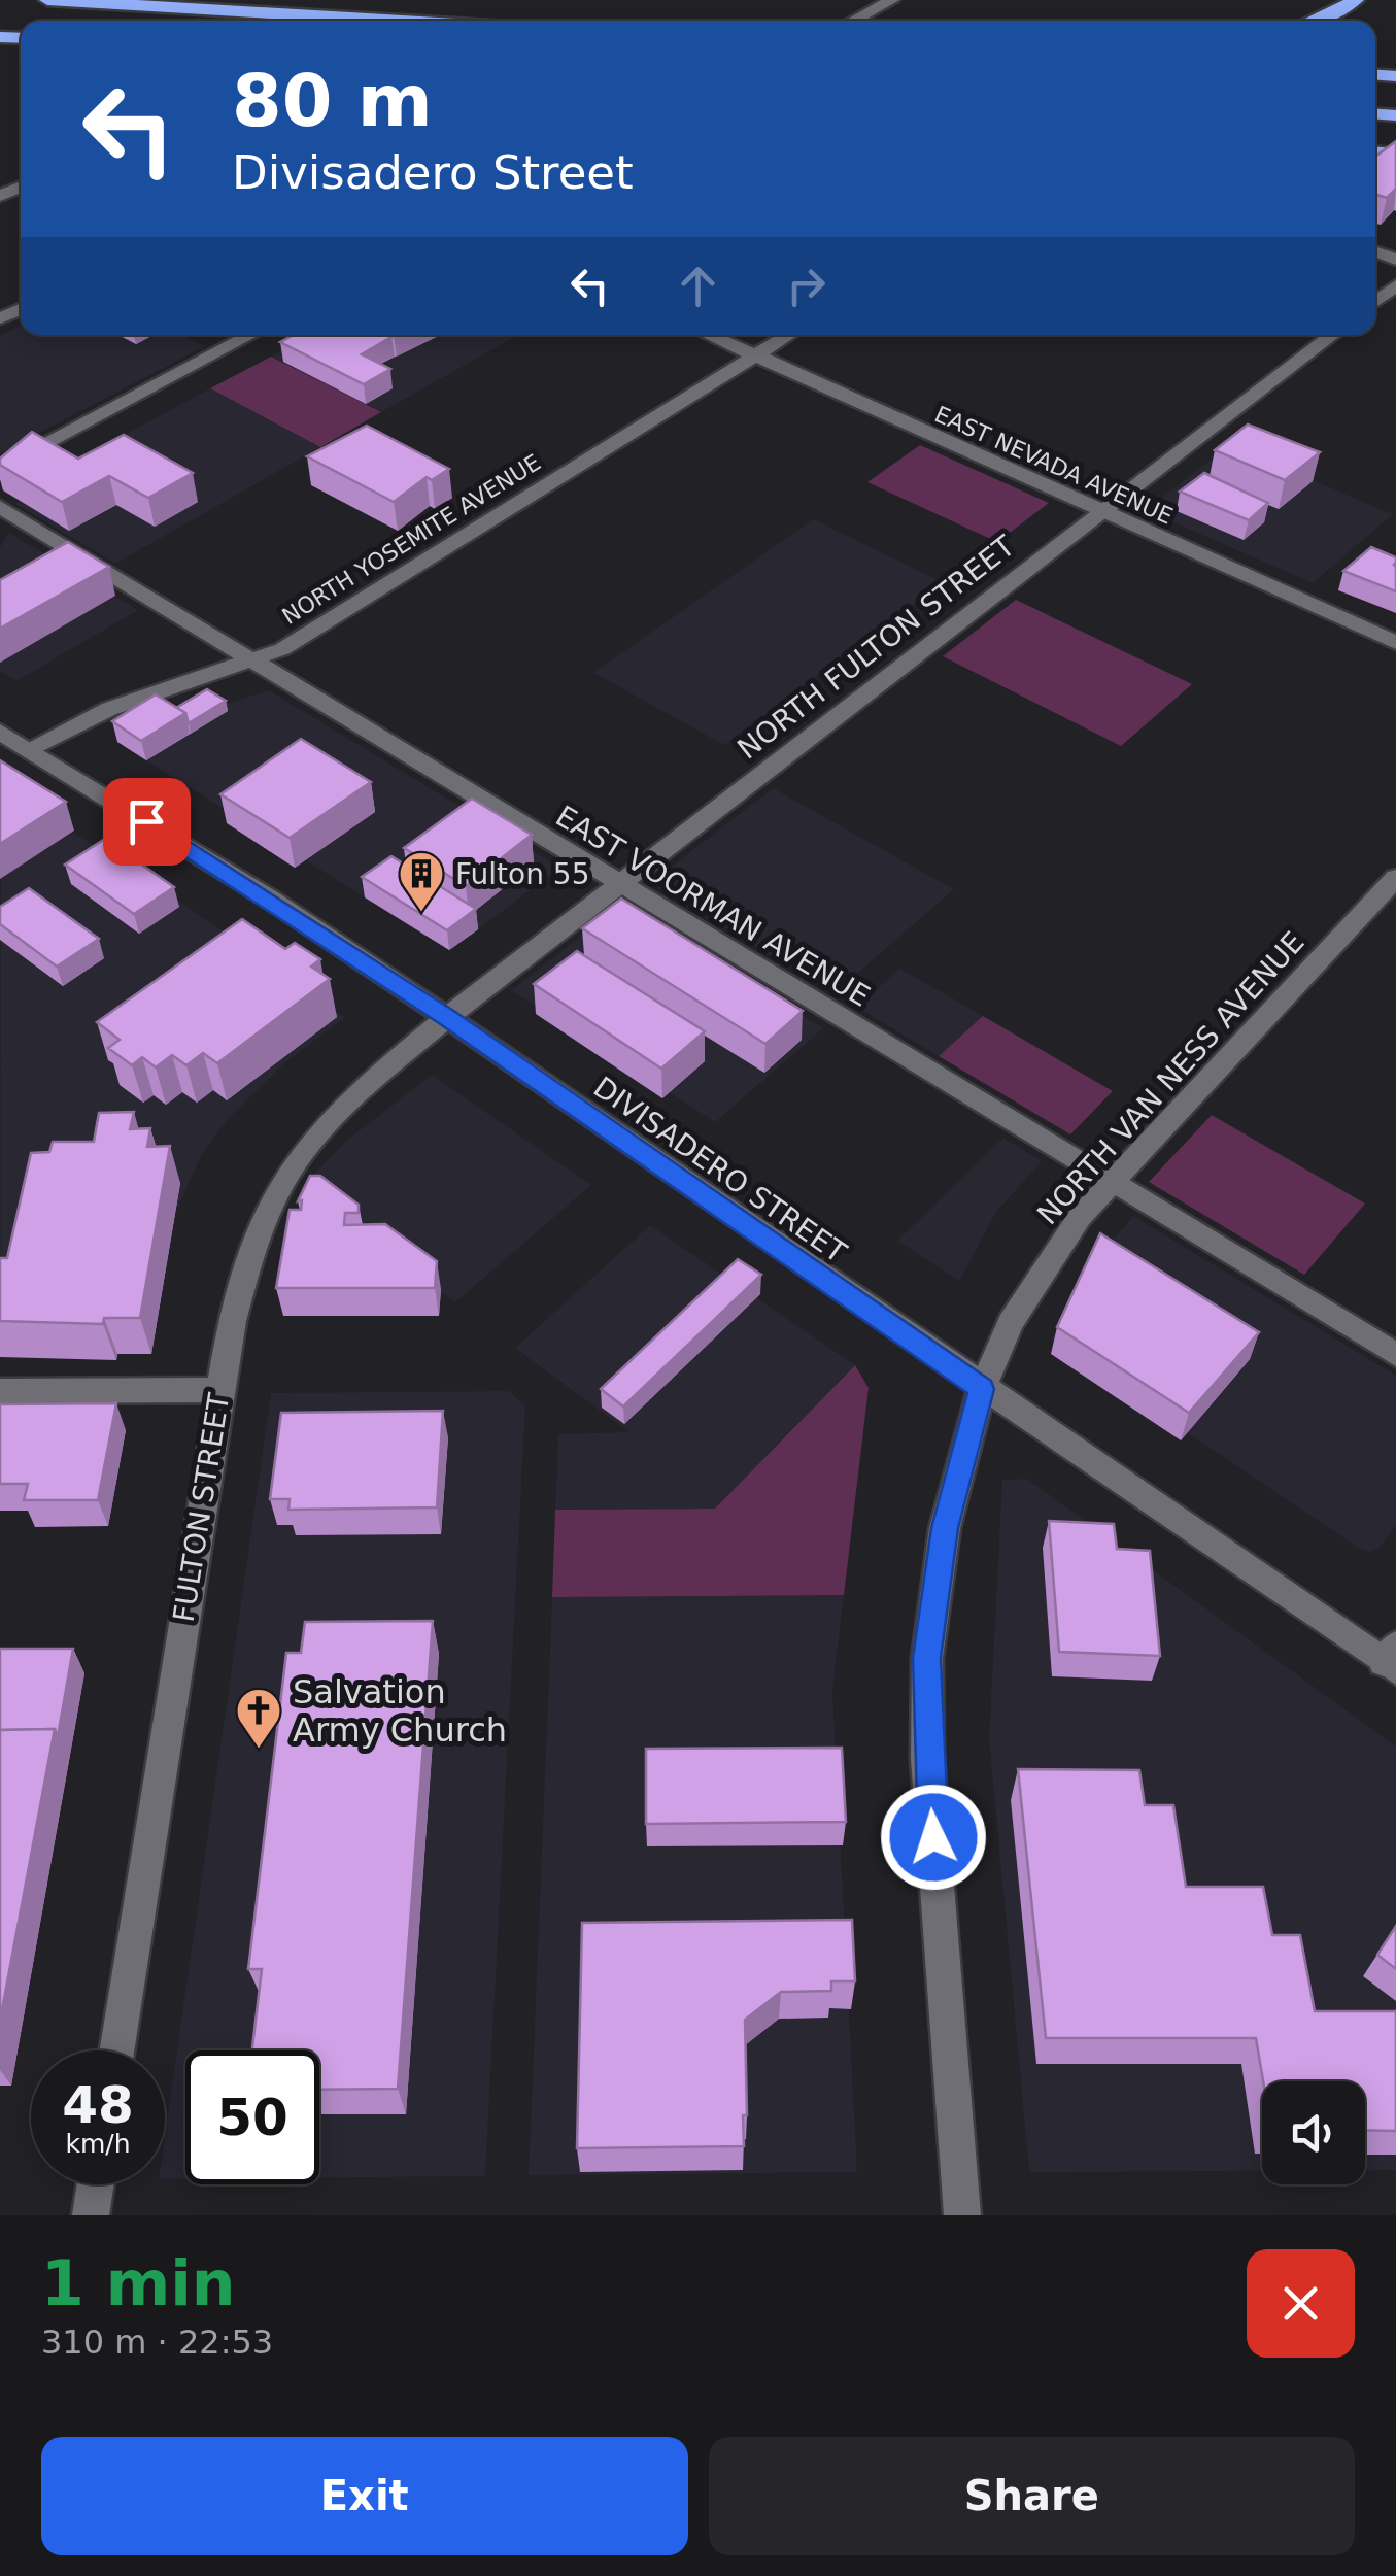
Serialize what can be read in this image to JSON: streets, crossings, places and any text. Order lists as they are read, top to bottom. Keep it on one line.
{"streets":{"street":["EAST NEVADA AVENUE","NORTH YOSEMITE AVENUE","NORTH FULTON STREET","EAST VOORMAN AVENUE","NORTH VAN NESS AVENUE","DIVISADERO STREET","FULTON STREET"]},"crossings":[["EAST NEVADA AVENUE","NORTH YOSEMITE AVENUE"],["EAST NEVADA AVENUE","NORTH FULTON STREET"],["NORTH YOSEMITE AVENUE","EAST VOORMAN AVENUE"],["NORTH YOSEMITE AVENUE","DIVISADERO STREET"],["NORTH FULTON STREET","EAST VOORMAN AVENUE"],["NORTH FULTON STREET","DIVISADERO STREET"],["NORTH FULTON STREET","FULTON STREET"],["EAST VOORMAN AVENUE","NORTH VAN NESS AVENUE"],["NORTH VAN NESS AVENUE","DIVISADERO STREET"],["DIVISADERO STREET","FULTON STREET"]],"places":{"building":["Fulton 55"],"church":["Salvation Army Church"]},"page":{"turn":["80 m","Divisadero Street"],"speed":"48 km/h","limit":"50","heading":["1 min","310 m · 22:53"],"buttons":["Exit","Share"]}}
